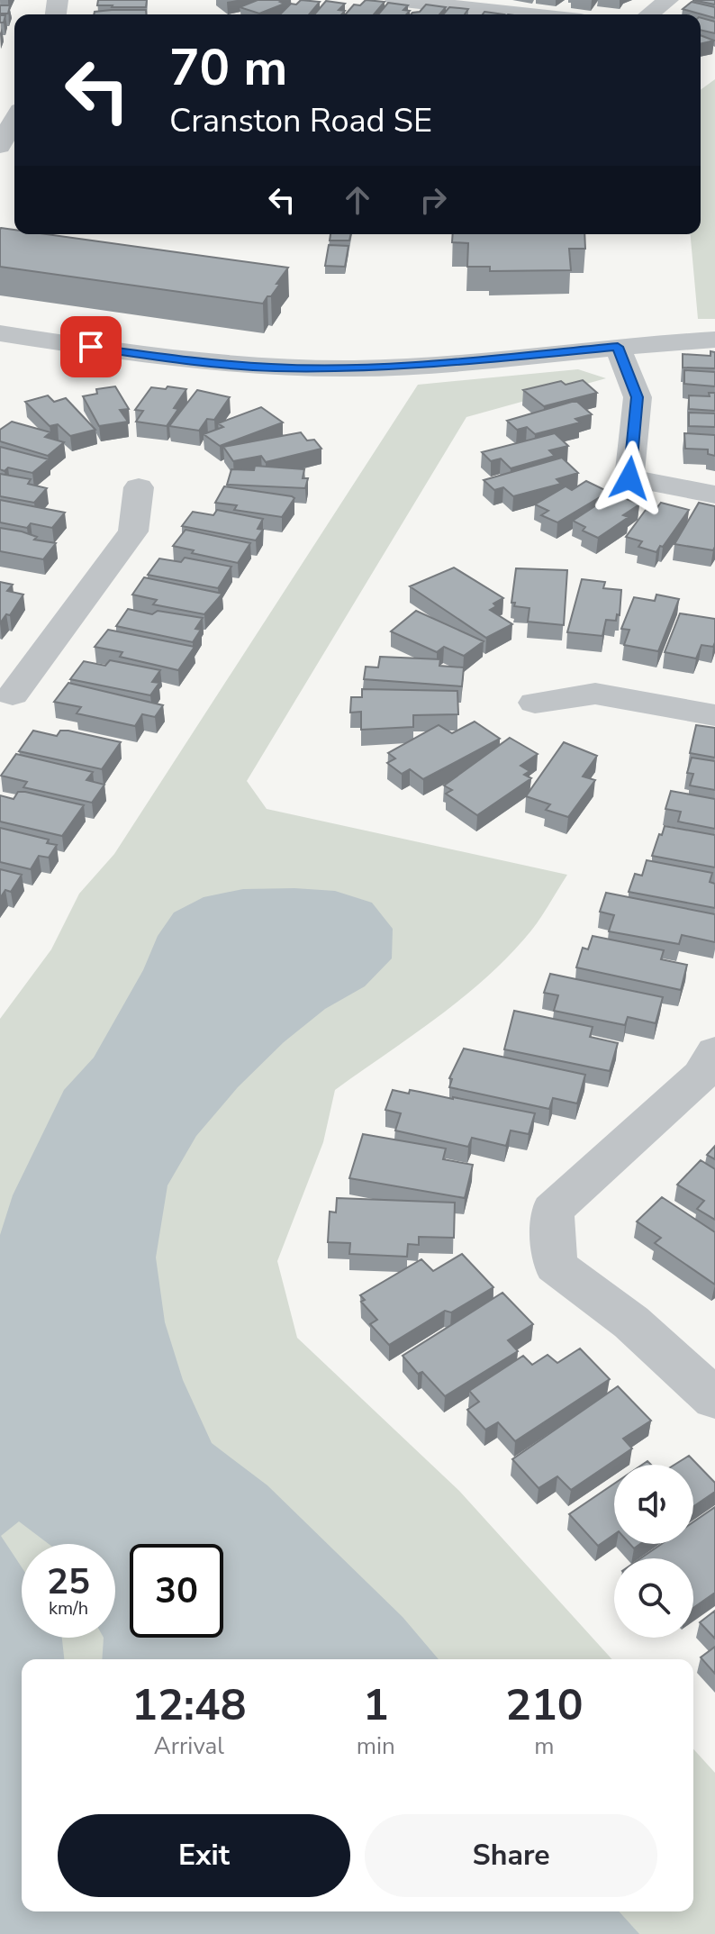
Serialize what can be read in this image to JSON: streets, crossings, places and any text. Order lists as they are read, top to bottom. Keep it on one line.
{"page":{"turn":["70 m","Cranston Road SE"],"speed":"25 km/h","limit":"30","eta":["12:48","Arrival","1","min","210","m"],"buttons":["Exit","Share"]}}
